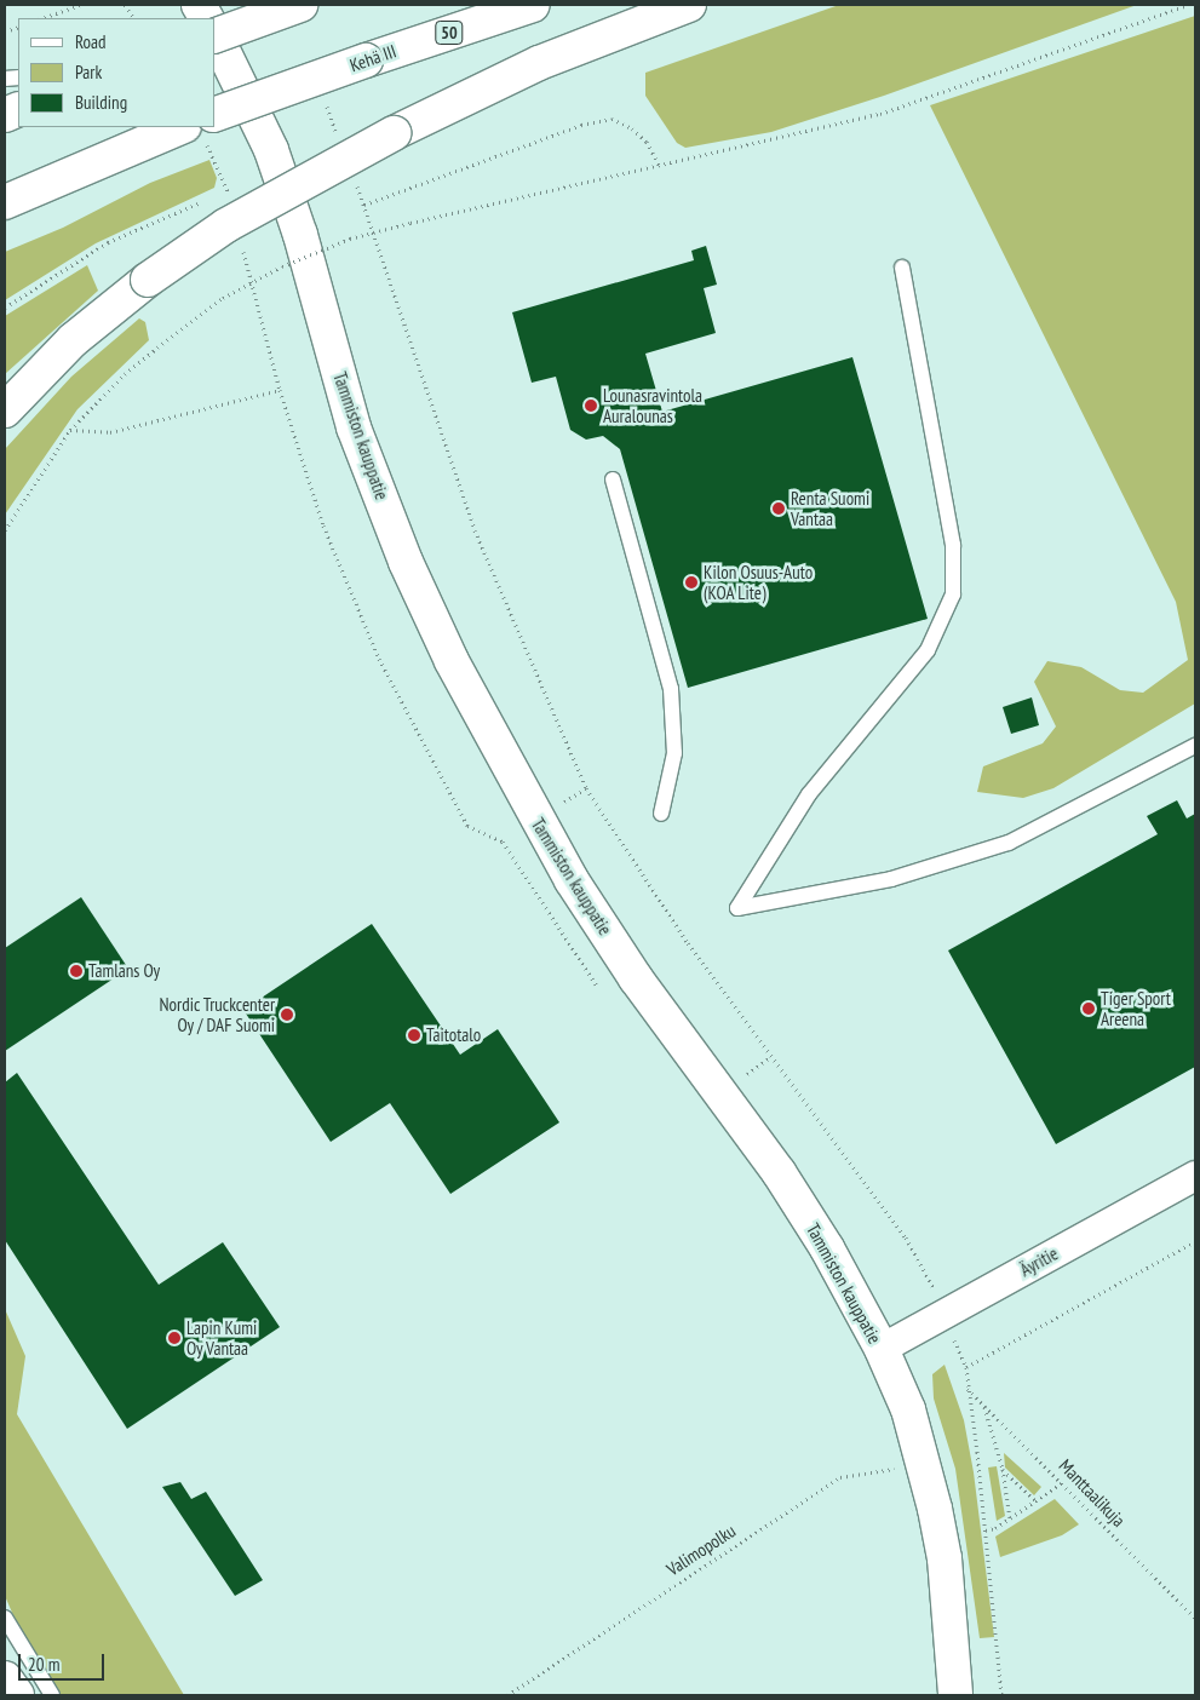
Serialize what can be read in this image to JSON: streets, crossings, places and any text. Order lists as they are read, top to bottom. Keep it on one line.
{"streets":{"main road":["50","Kehä III","Tammiston kauppatie"],"street":["Äyritie"],"path":["Manttaalikuja","Valimopolku"]},"crossings":[["Tammiston kauppatie","Äyritie"],["Tammiston kauppatie","Valimopolku"]],"places":["Lounasravintola Auralounas","Renta Suomi Vantaa","Kilon Osuus-Auto (KOA Lite)","Tamlans Oy","Tiger Sport Areena","Nordic Truckcenter Oy / DAF Suomi","Taitotalo","Lapin Kumi Oy Vantaa"],"legend":["Road","Park","Building"],"scale_bar":"20 m"}
